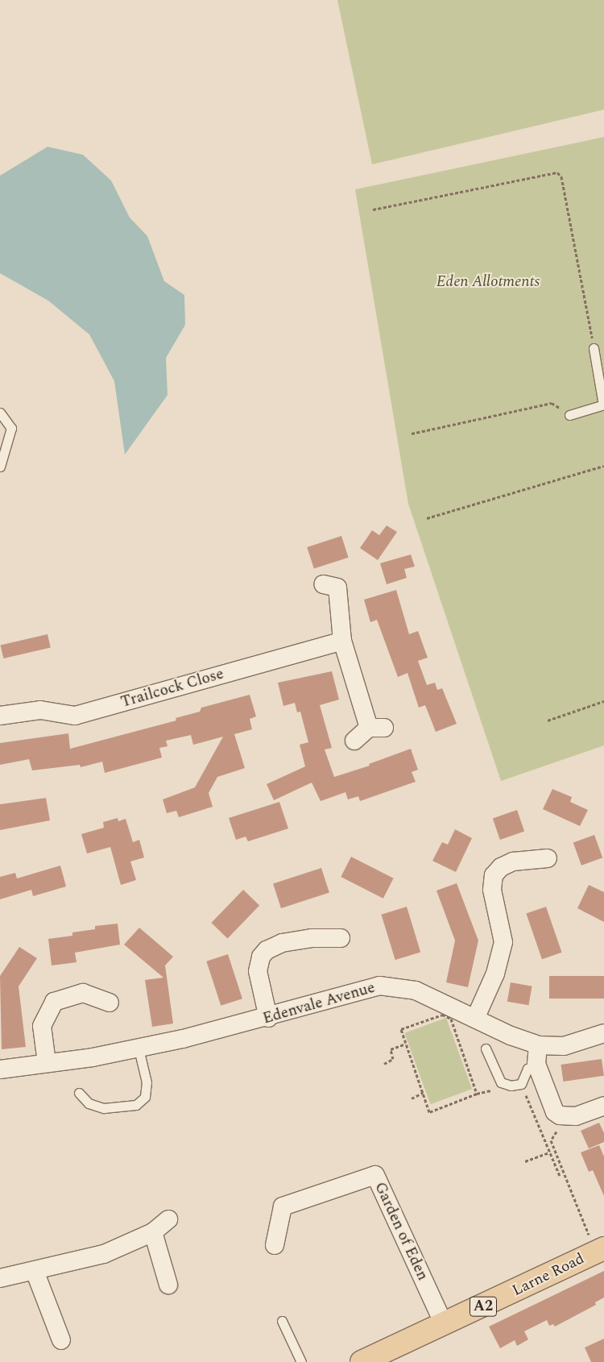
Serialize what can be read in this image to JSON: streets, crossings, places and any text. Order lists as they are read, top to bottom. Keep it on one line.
{"streets":{"main road":["Larne Road","A2"],"street":["Trailcock Close","Edenvale Avenue","Garden of Eden"]},"crossings":[["Garden of Eden","Larne Road"]],"parks":["Eden Allotments"]}
